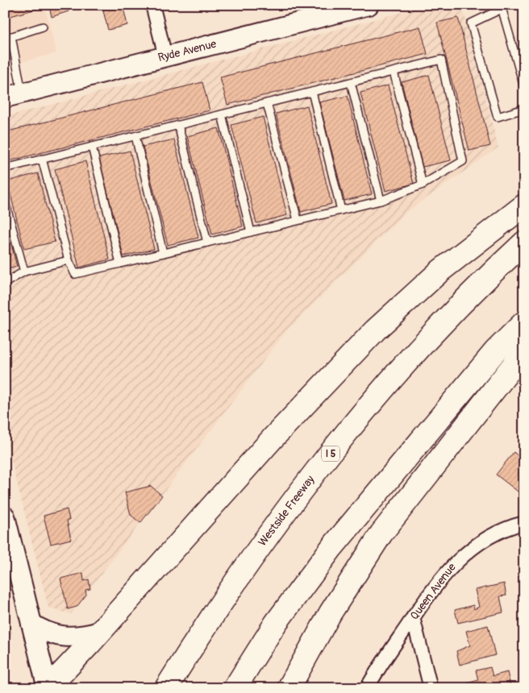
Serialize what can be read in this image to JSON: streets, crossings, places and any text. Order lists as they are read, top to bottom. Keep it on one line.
{"streets":{"highway":["I 5","Westside Freeway"],"street":["Ryde Avenue","Queen Avenue"]}}
